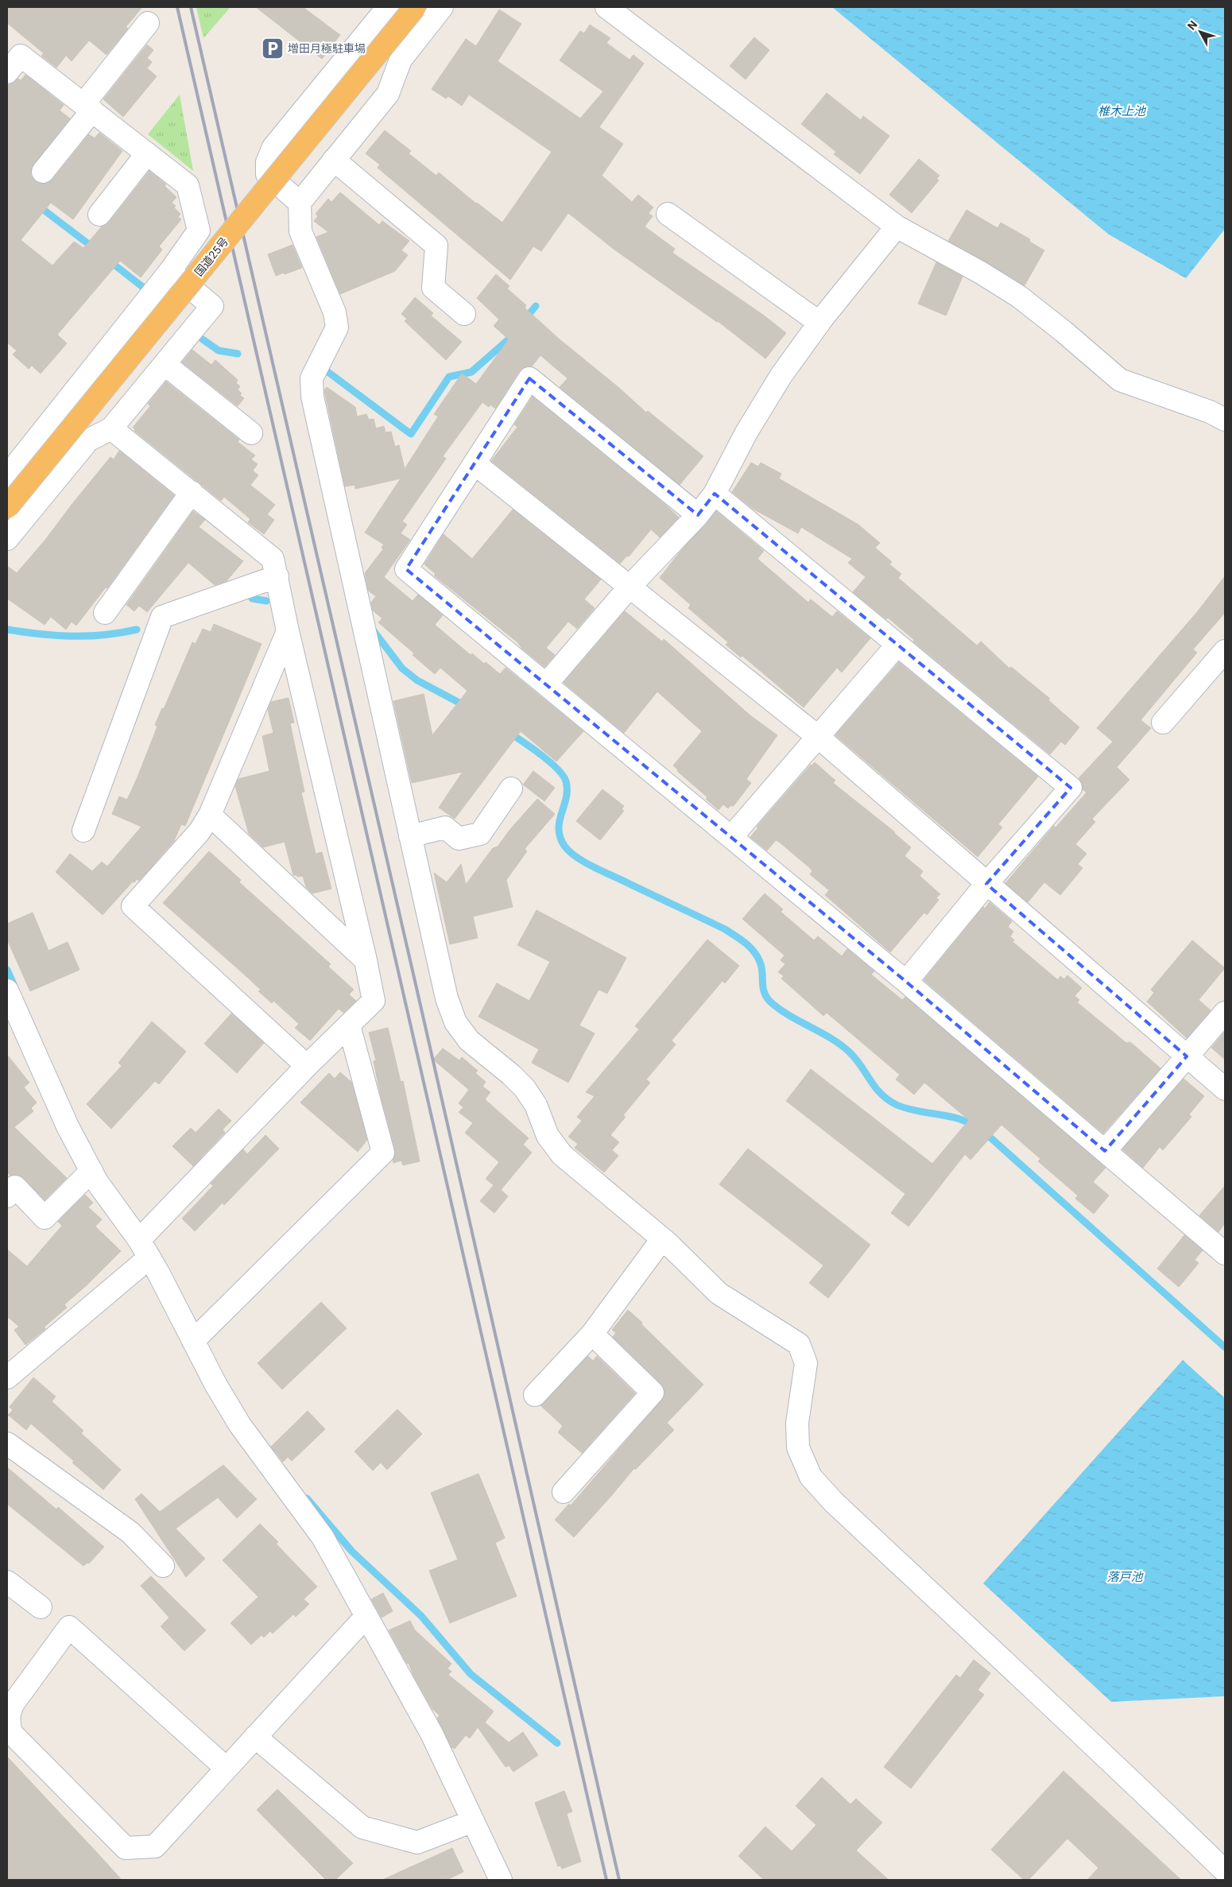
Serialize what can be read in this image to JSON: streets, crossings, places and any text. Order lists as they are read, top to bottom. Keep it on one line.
{"streets":{"highway":["国道25号"]},"water":["椎木上池","落戸池"],"places":{"parking":["増田月極駐車場"]},"north":"top left"}
